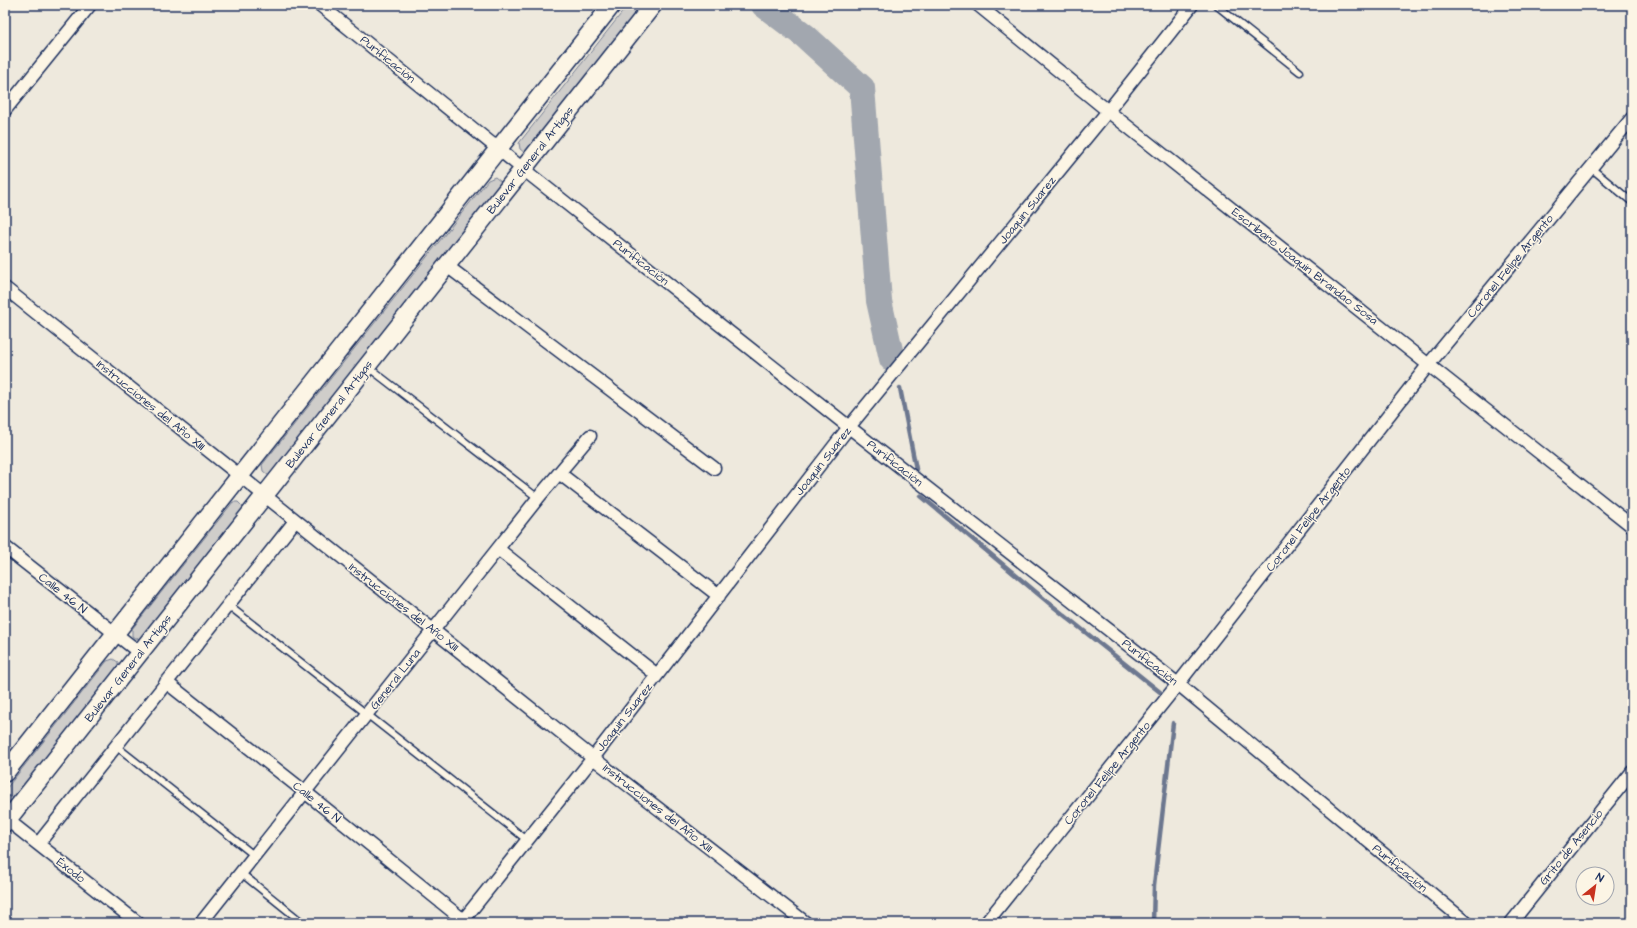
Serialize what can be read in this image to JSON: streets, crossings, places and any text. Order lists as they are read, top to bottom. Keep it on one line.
{"streets":{"street":["Purificación","Bulevar General Artigas","Joaquin Suarez","Escribano Joaquin Brandao Sosa","Coronel Felipe Argento","Instrucciones del Año XIII","Calle 46 N","General Luna","Grito de Asencio","Éxodo"]},"crossings":[["Purificación","Bulevar General Artigas"],["Purificación","Joaquin Suarez"],["Purificación","Coronel Felipe Argento"],["Bulevar General Artigas","Instrucciones del Año XIII"],["Bulevar General Artigas","Calle 46 N"],["Bulevar General Artigas","Éxodo"],["Joaquin Suarez","Escribano Joaquin Brandao Sosa"],["Joaquin Suarez","Instrucciones del Año XIII"],["Joaquin Suarez","Calle 46 N"],["Escribano Joaquin Brandao Sosa","Coronel Felipe Argento"],["Instrucciones del Año XIII","General Luna"],["Calle 46 N","General Luna"]],"north":"top right"}
